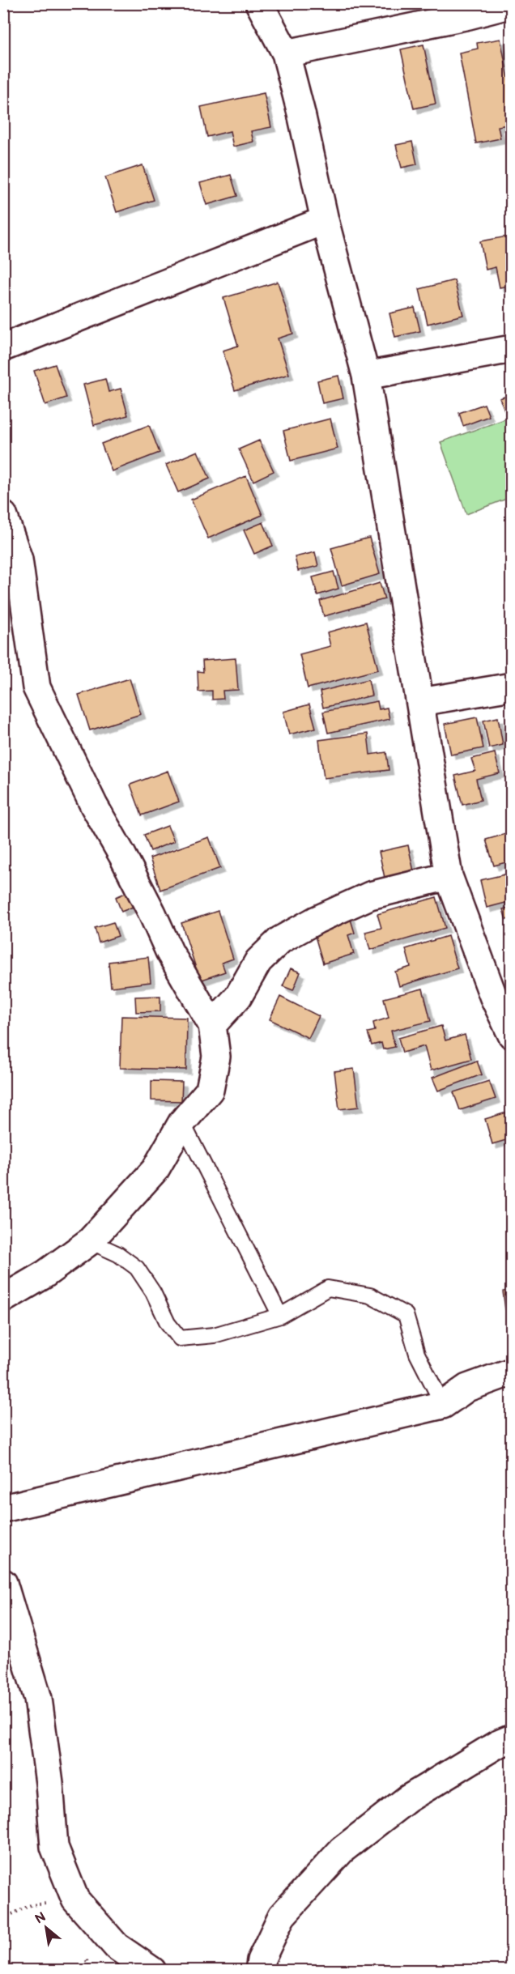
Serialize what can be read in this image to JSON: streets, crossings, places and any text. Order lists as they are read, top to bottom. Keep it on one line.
{"north":"top left"}
